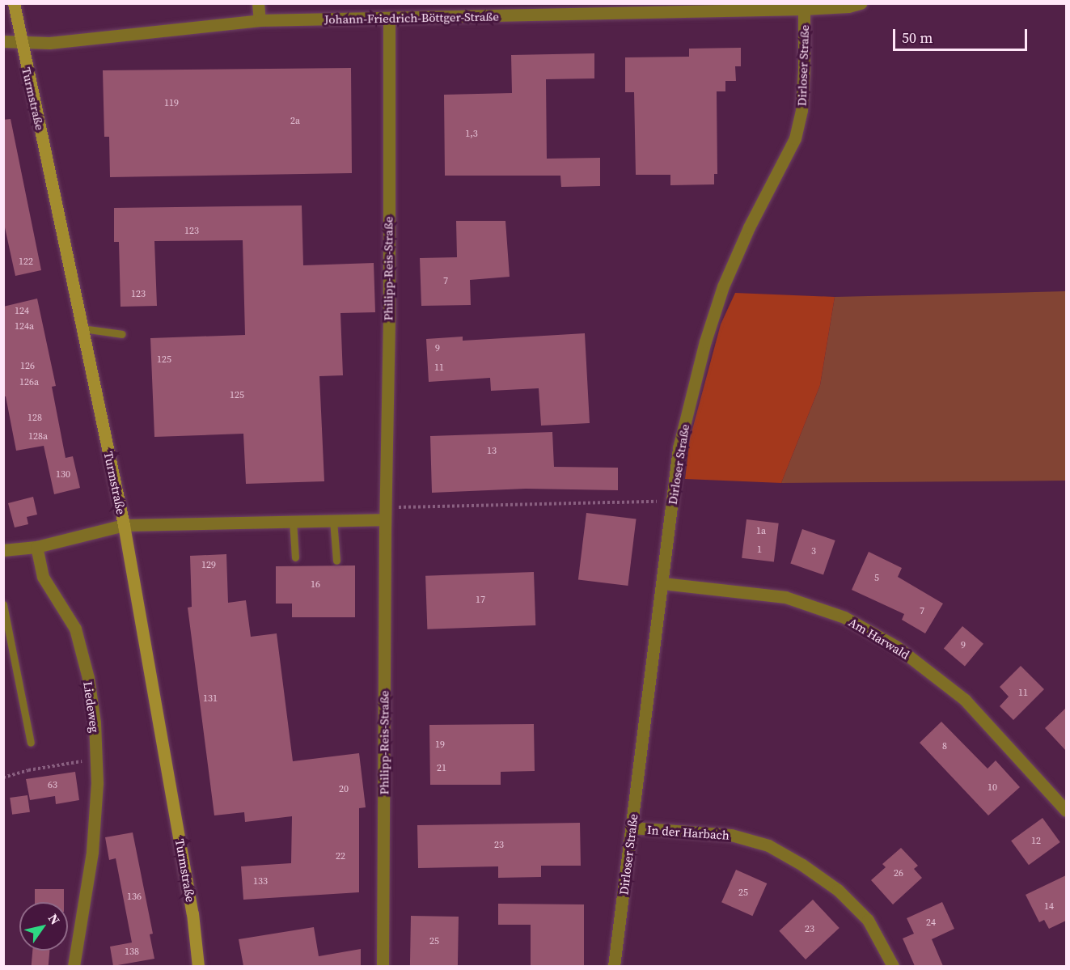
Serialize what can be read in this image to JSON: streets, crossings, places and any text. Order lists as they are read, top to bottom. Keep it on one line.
{"streets":{"main road":["Turmstraße"],"street":["Johann-Friedrich-Böttger-Straße","Dirloser Straße","Philipp-Reis-Straße","Am Harwald","Liedeweg","In der Harbach"]},"crossings":[["Johann-Friedrich-Böttger-Straße","Dirloser Straße"],["Johann-Friedrich-Böttger-Straße","Turmstraße"],["Johann-Friedrich-Böttger-Straße","Philipp-Reis-Straße"],["Dirloser Straße","Am Harwald"],["Dirloser Straße","In der Harbach"]],"house_numbers":["119","2a","1,3","123","122","7","123","124","124a","9","125","126","11","126a","125","128","128a","13","130","1a","1","3","129","5","16","17","7","9","11","131","19","8","21","63","10","20","12","23","22","26","133","25","136","14","24","23","25","138"],"scale_bar":"50 m","north":"top right"}
